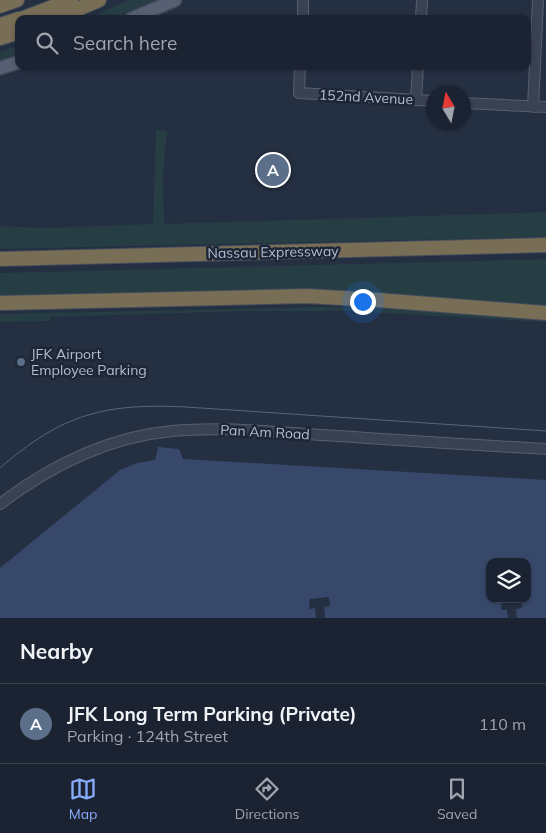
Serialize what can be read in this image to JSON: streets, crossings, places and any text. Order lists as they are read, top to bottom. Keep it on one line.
{"streets":{"highway":["Nassau Expressway"],"street":["152nd Avenue","Pan Am Road"]},"places":["JFK Airport Employee Parking"],"north":"top","page":{"search":"Search here","pins":"A","heading":"Nearby","list":[{"mark":"A","name":"JFK Long Term Parking (Private)","note":"Parking · 124th Street","value":"110 m"}],"nav":["Map","Directions","Saved"]}}
